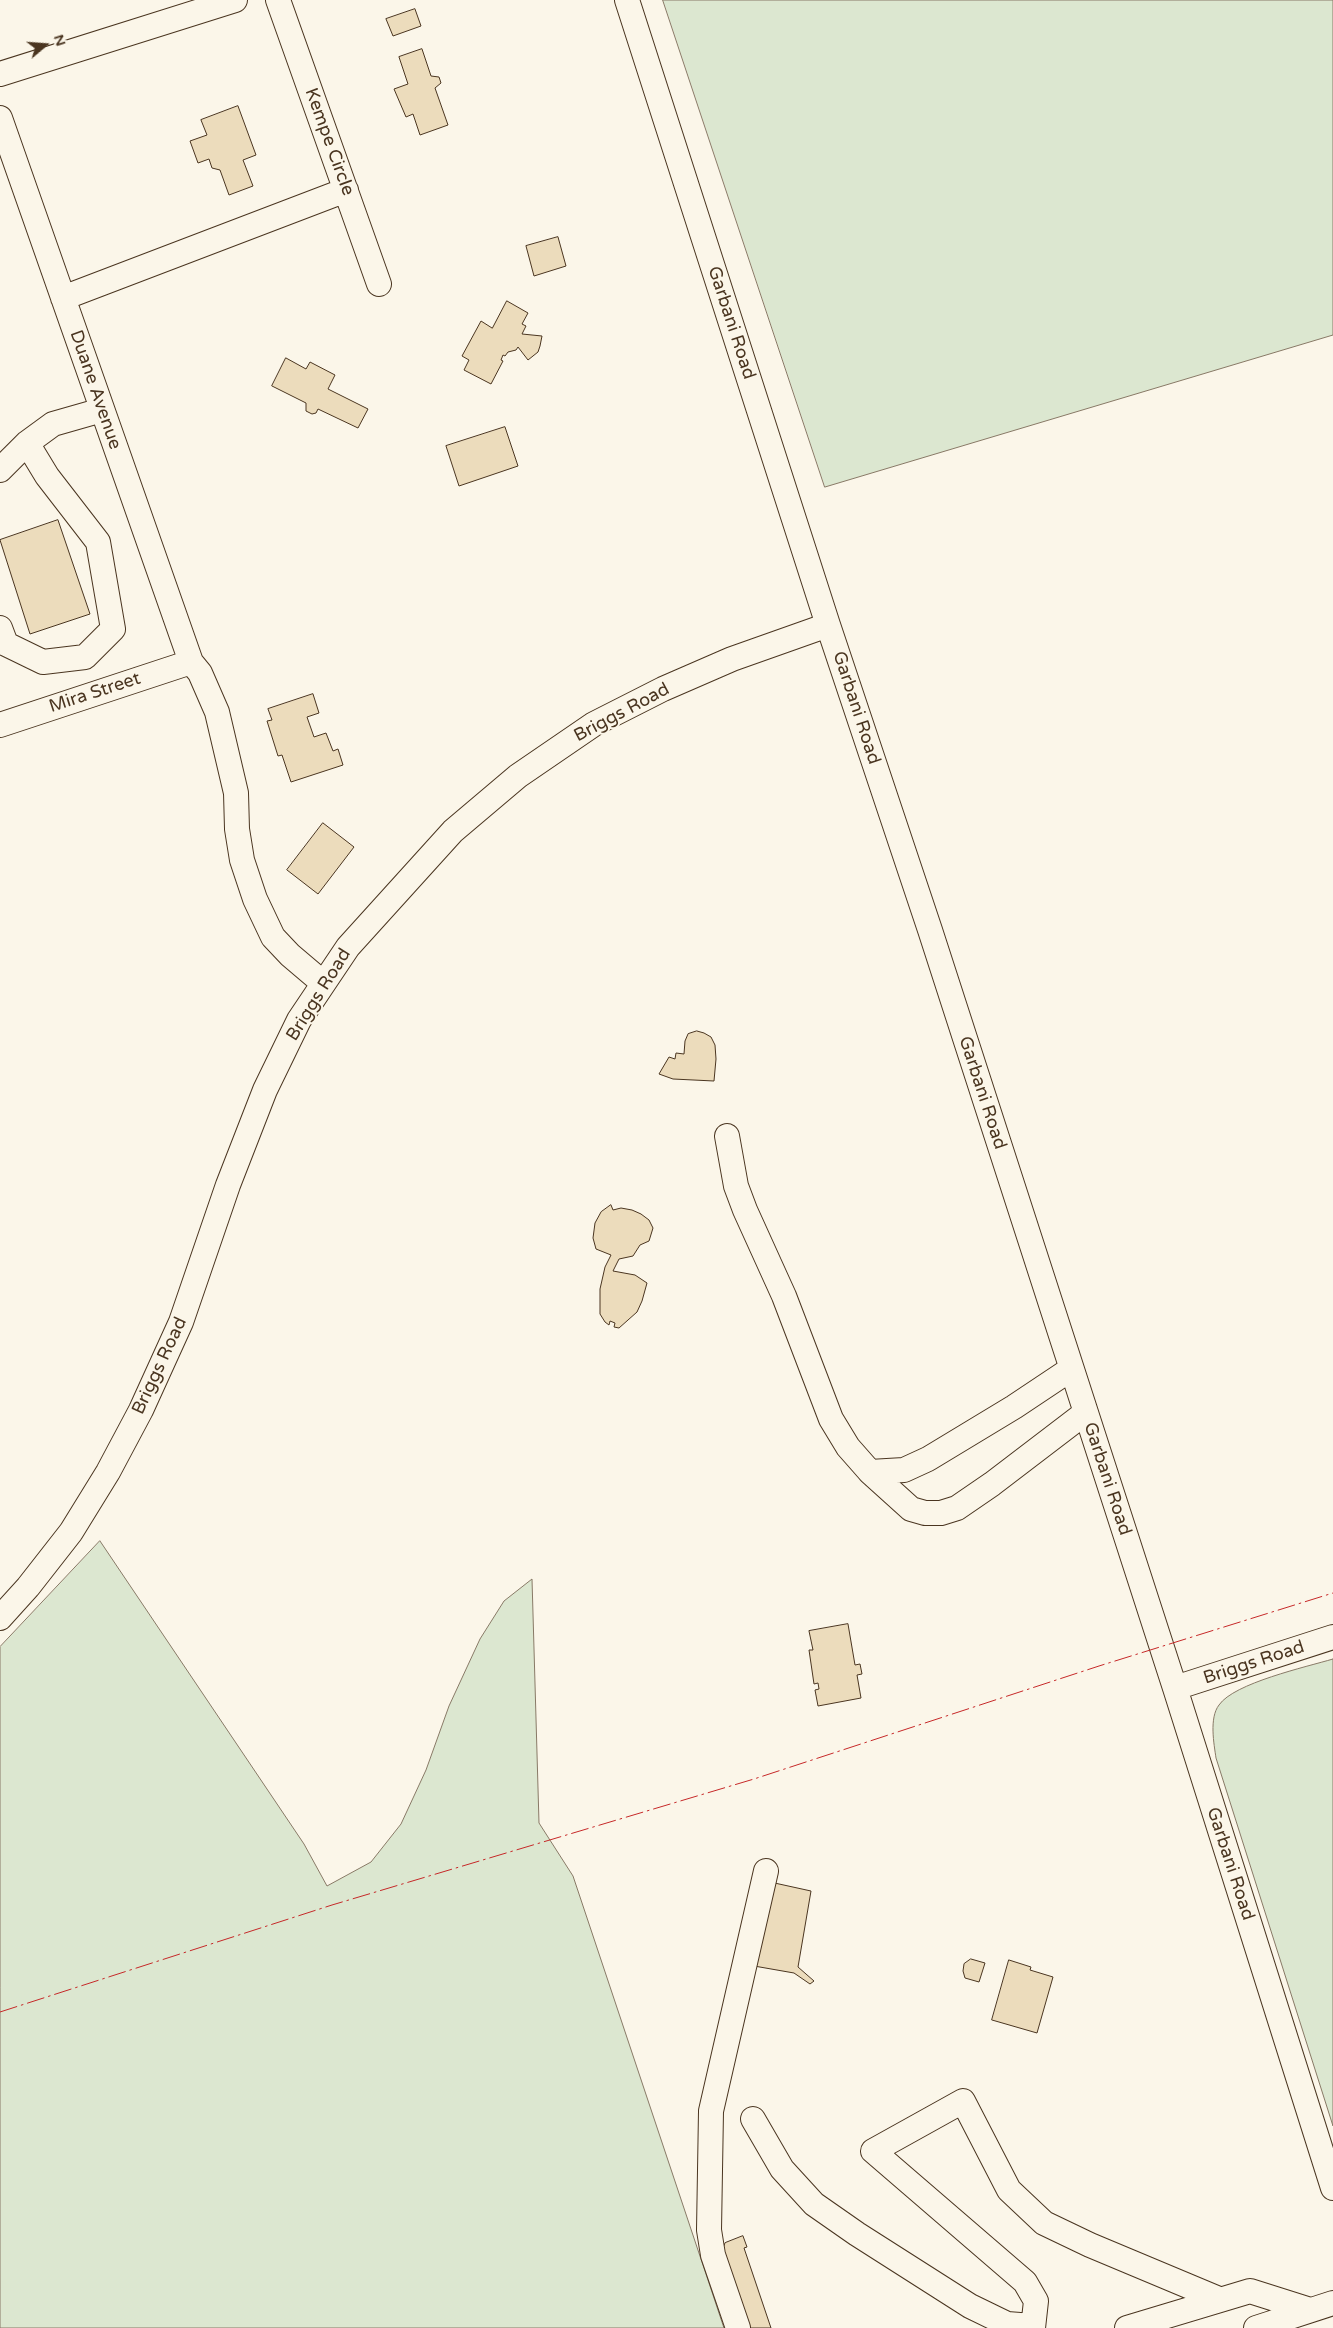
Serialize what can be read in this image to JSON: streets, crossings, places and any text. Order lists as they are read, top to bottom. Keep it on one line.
{"streets":{"street":["Kempe Circle","Garbani Road","Duane Avenue","Mira Street","Briggs Road"]},"crossings":[["Garbani Road","Briggs Road"],["Duane Avenue","Mira Street"],["Duane Avenue","Briggs Road"]],"north":"right"}
